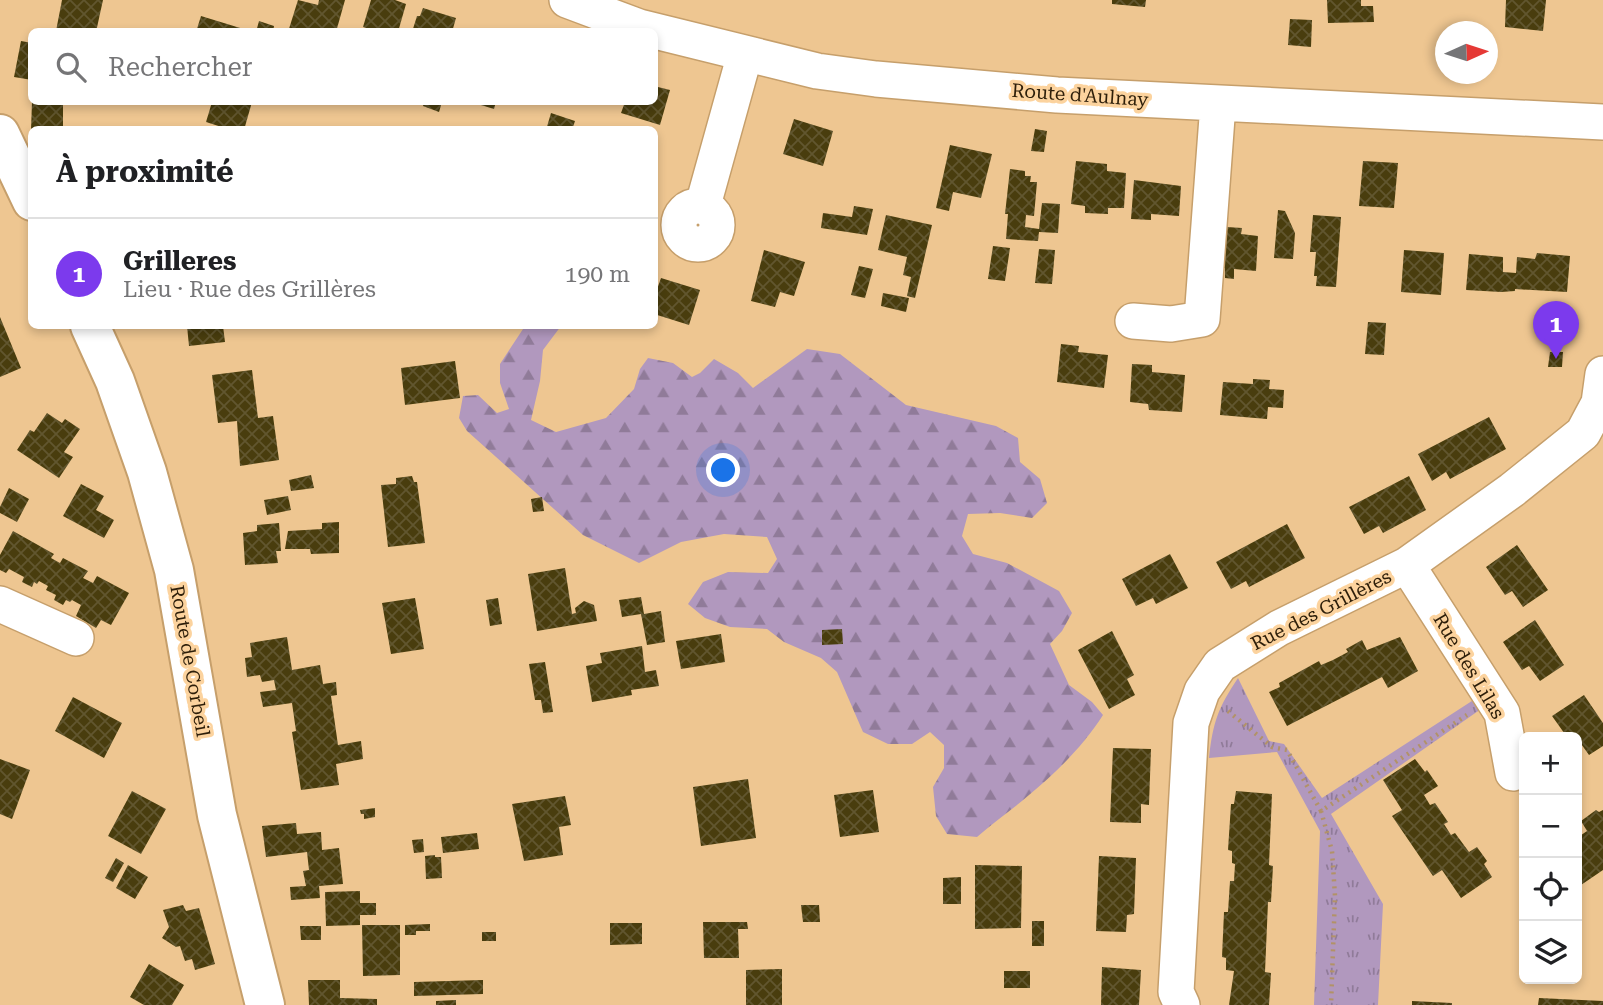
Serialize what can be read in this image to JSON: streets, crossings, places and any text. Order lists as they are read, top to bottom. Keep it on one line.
{"streets":{"main road":["Route de Corbeil"],"street":["Route d'Aulnay","Rue des Grillères","Rue des Lilas"]},"crossings":[["Rue des Grillères","Rue des Lilas"]],"north":"right","page":{"search":"Rechercher","heading":"À proximité","list":[{"mark":"1","name":"Grilleres","note":"Lieu · Rue des Grillères","value":"190 m"}],"pins":"1","map_buttons":["+","−"]}}
